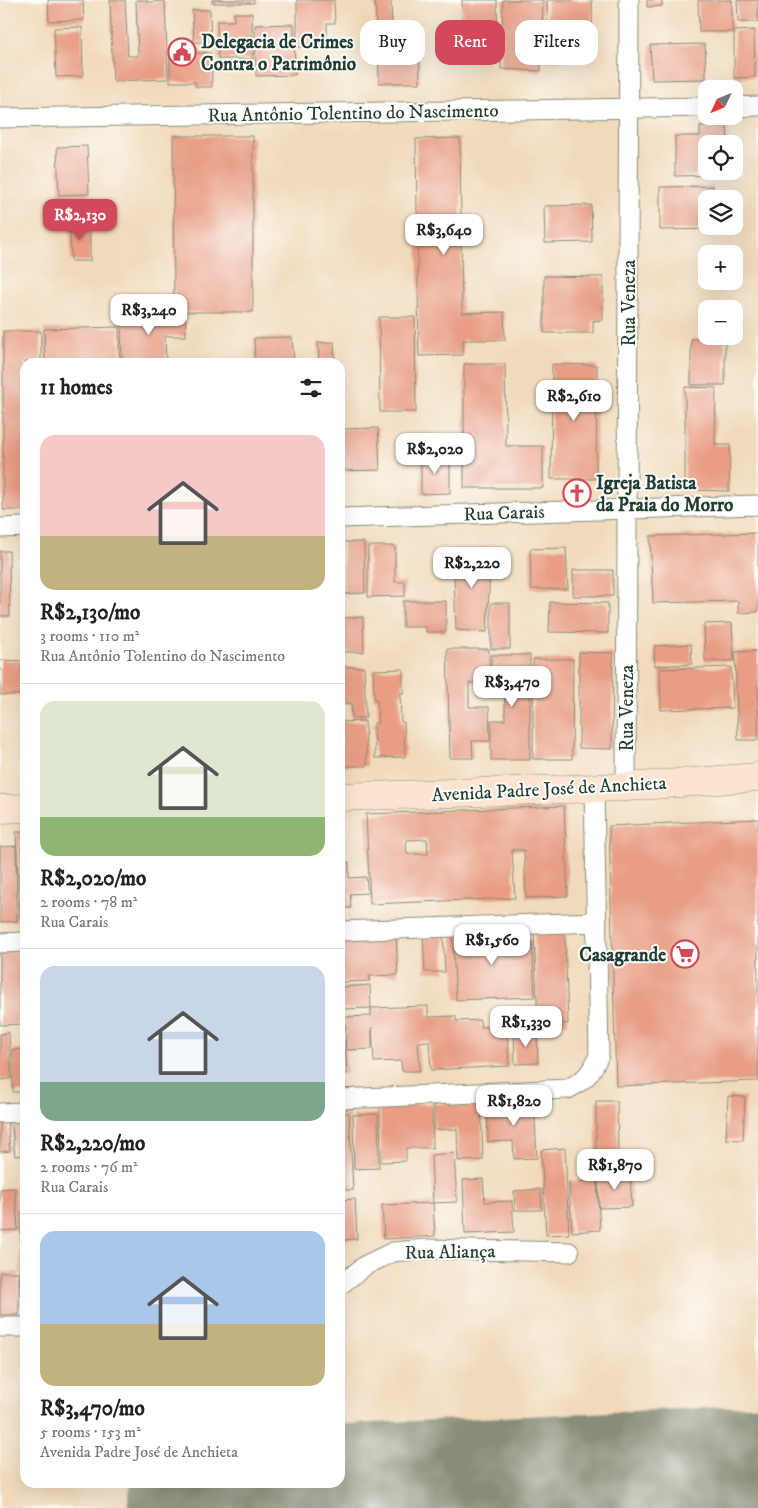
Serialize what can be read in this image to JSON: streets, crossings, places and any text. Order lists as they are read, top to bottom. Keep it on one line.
{"streets":{"main road":["Avenida Padre José de Anchieta"],"street":["Rua Antônio Tolentino do Nascimento","Rua Veneza","Rua Carais","Rua Aliança"]},"crossings":[["Rua Antônio Tolentino do Nascimento","Rua Veneza"],["Rua Veneza","Rua Carais"],["Rua Veneza","Avenida Padre José de Anchieta"]],"places":{"public building":["Delegacia de Crimes Contra o Patrimônio"],"church":["Igreja Batista da Praia do Morro"],"supermarket":["Casagrande"]},"north":"bottom left","page":{"chip":["Buy","Rent","Filters"],"map_buttons":["+","−"],"price":["R$2,130","R$3,640","R$3,240","R$2,610","R$2,020","R$2,220","R$3,470","R$1,560","R$1,330","R$1,820","R$1,870"],"heading":"11 homes","list":[{"name":"R$2,130/mo","note":"3 rooms · 110 m² · Rua Antônio Tolentino do Nascimento"},{"name":"R$2,020/mo","note":"2 rooms · 78 m² · Rua Carais"},{"name":"R$2,220/mo","note":"2 rooms · 76 m² · Rua Carais"},{"name":"R$3,470/mo","note":"5 rooms · 153 m² · Avenida Padre José de Anchieta"}]}}
